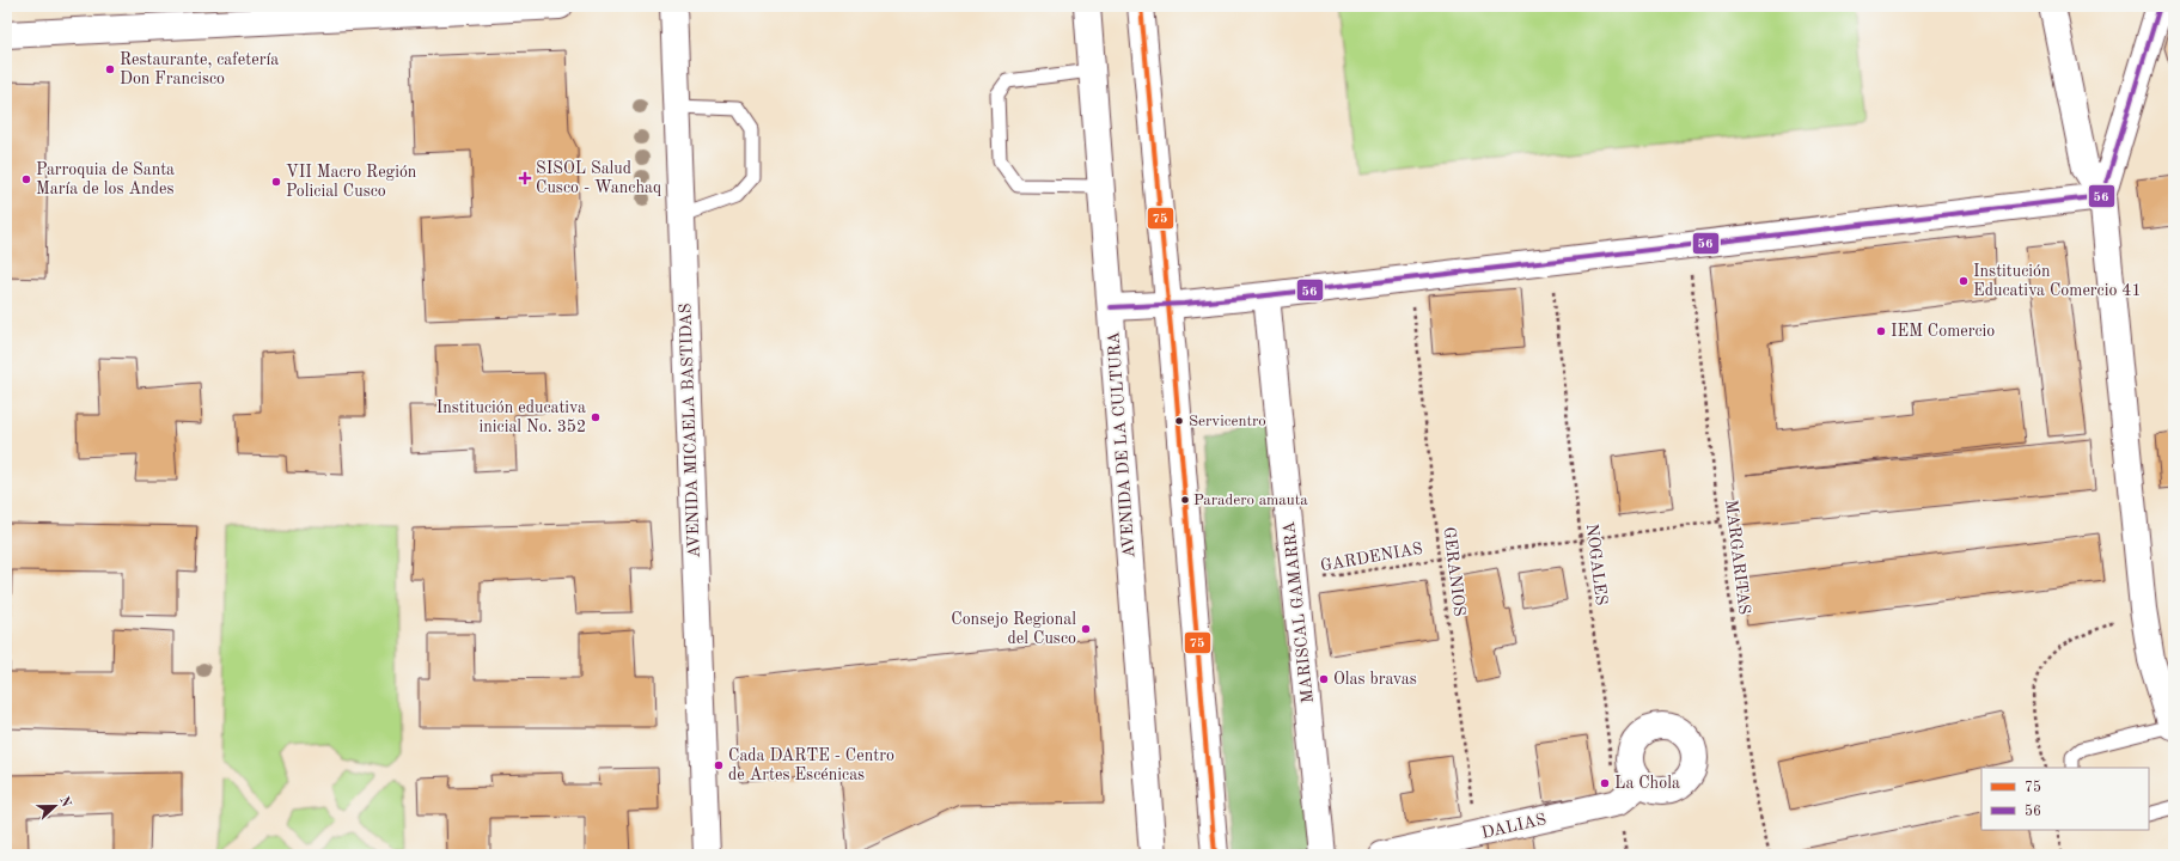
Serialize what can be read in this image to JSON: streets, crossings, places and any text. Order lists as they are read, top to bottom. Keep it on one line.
{"streets":{"street":["AVENIDA MICAELA BASTIDAS","AVENIDA DE LA CULTURA","MARISCAL GAMARRA","DALIAS"],"path":["GARDENIAS","MARGARITAS","NOGALES","GERANIOS"]},"crossings":[["GARDENIAS","MARGARITAS"],["GARDENIAS","NOGALES"],["GARDENIAS","GERANIOS"],["NOGALES","DALIAS"],["GERANIOS","DALIAS"]],"places":{"other":["Restaurante, cafetería Don Francisco","Parroquia de Santa María de los Andes","VII Macro Región Policial Cusco","Institución Educativa Comercio 41","IEM Comercio","Institución educativa inicial No. 352","Servicentro","Paradero amauta","Consejo Regional del Cusco","Olas bravas","Cada DARTE - Centro de Artes Escénicas","La Chola"],"health":["SISOL Salud Cusco - Wanchaq"]},"lines":["transit line 75","transit line 56"],"legend":["75","56"],"north":"right"}
